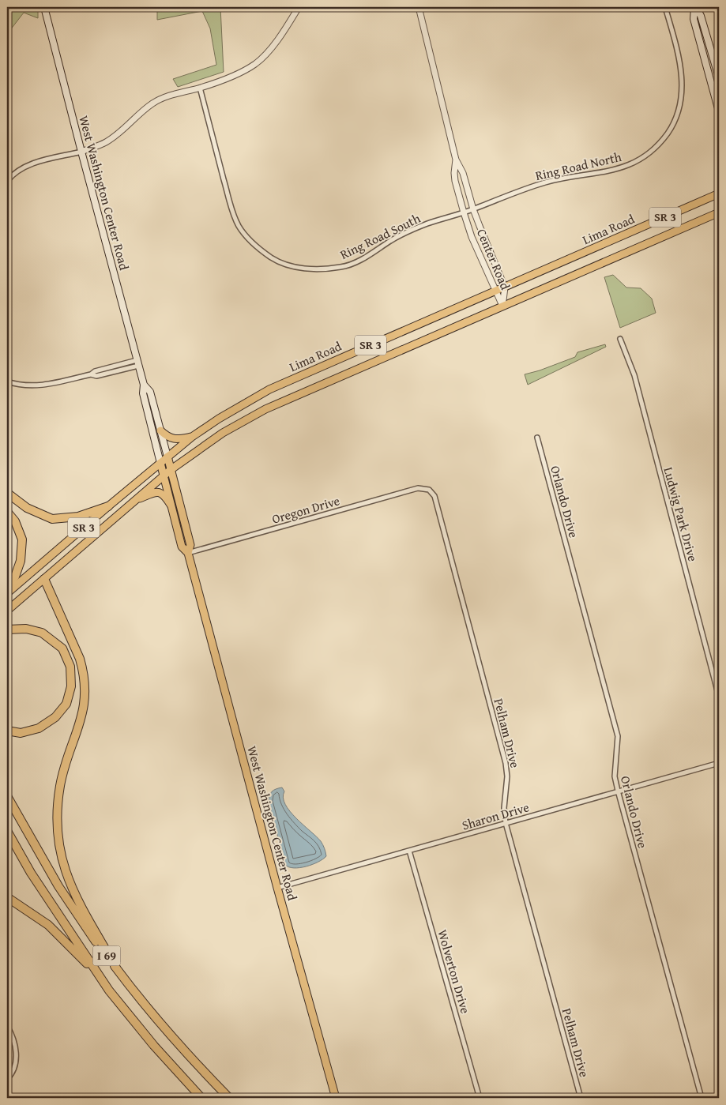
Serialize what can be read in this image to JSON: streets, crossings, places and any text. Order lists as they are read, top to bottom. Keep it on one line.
{"streets":{"highway":["I 69"],"main road":["West Washington Center Road","SR 3","Lima Road"],"street":["Ring Road North","Ring Road South","Center Road","Orlando Drive","Oregon Drive","Ludwig Park Drive","Pelham Drive","Sharon Drive","Wolverton Drive"]},"crossings":[["Ring Road North","Ring Road South"],["Ring Road North","Center Road"],["West Washington Center Road","SR 3"],["West Washington Center Road","Lima Road"],["West Washington Center Road","Oregon Drive"],["West Washington Center Road","Sharon Drive"],["SR 3","Center Road"],["Lima Road","Center Road"],["Ring Road South","Center Road"],["Orlando Drive","Sharon Drive"],["Oregon Drive","Pelham Drive"],["Pelham Drive","Sharon Drive"],["Sharon Drive","Wolverton Drive"]]}
